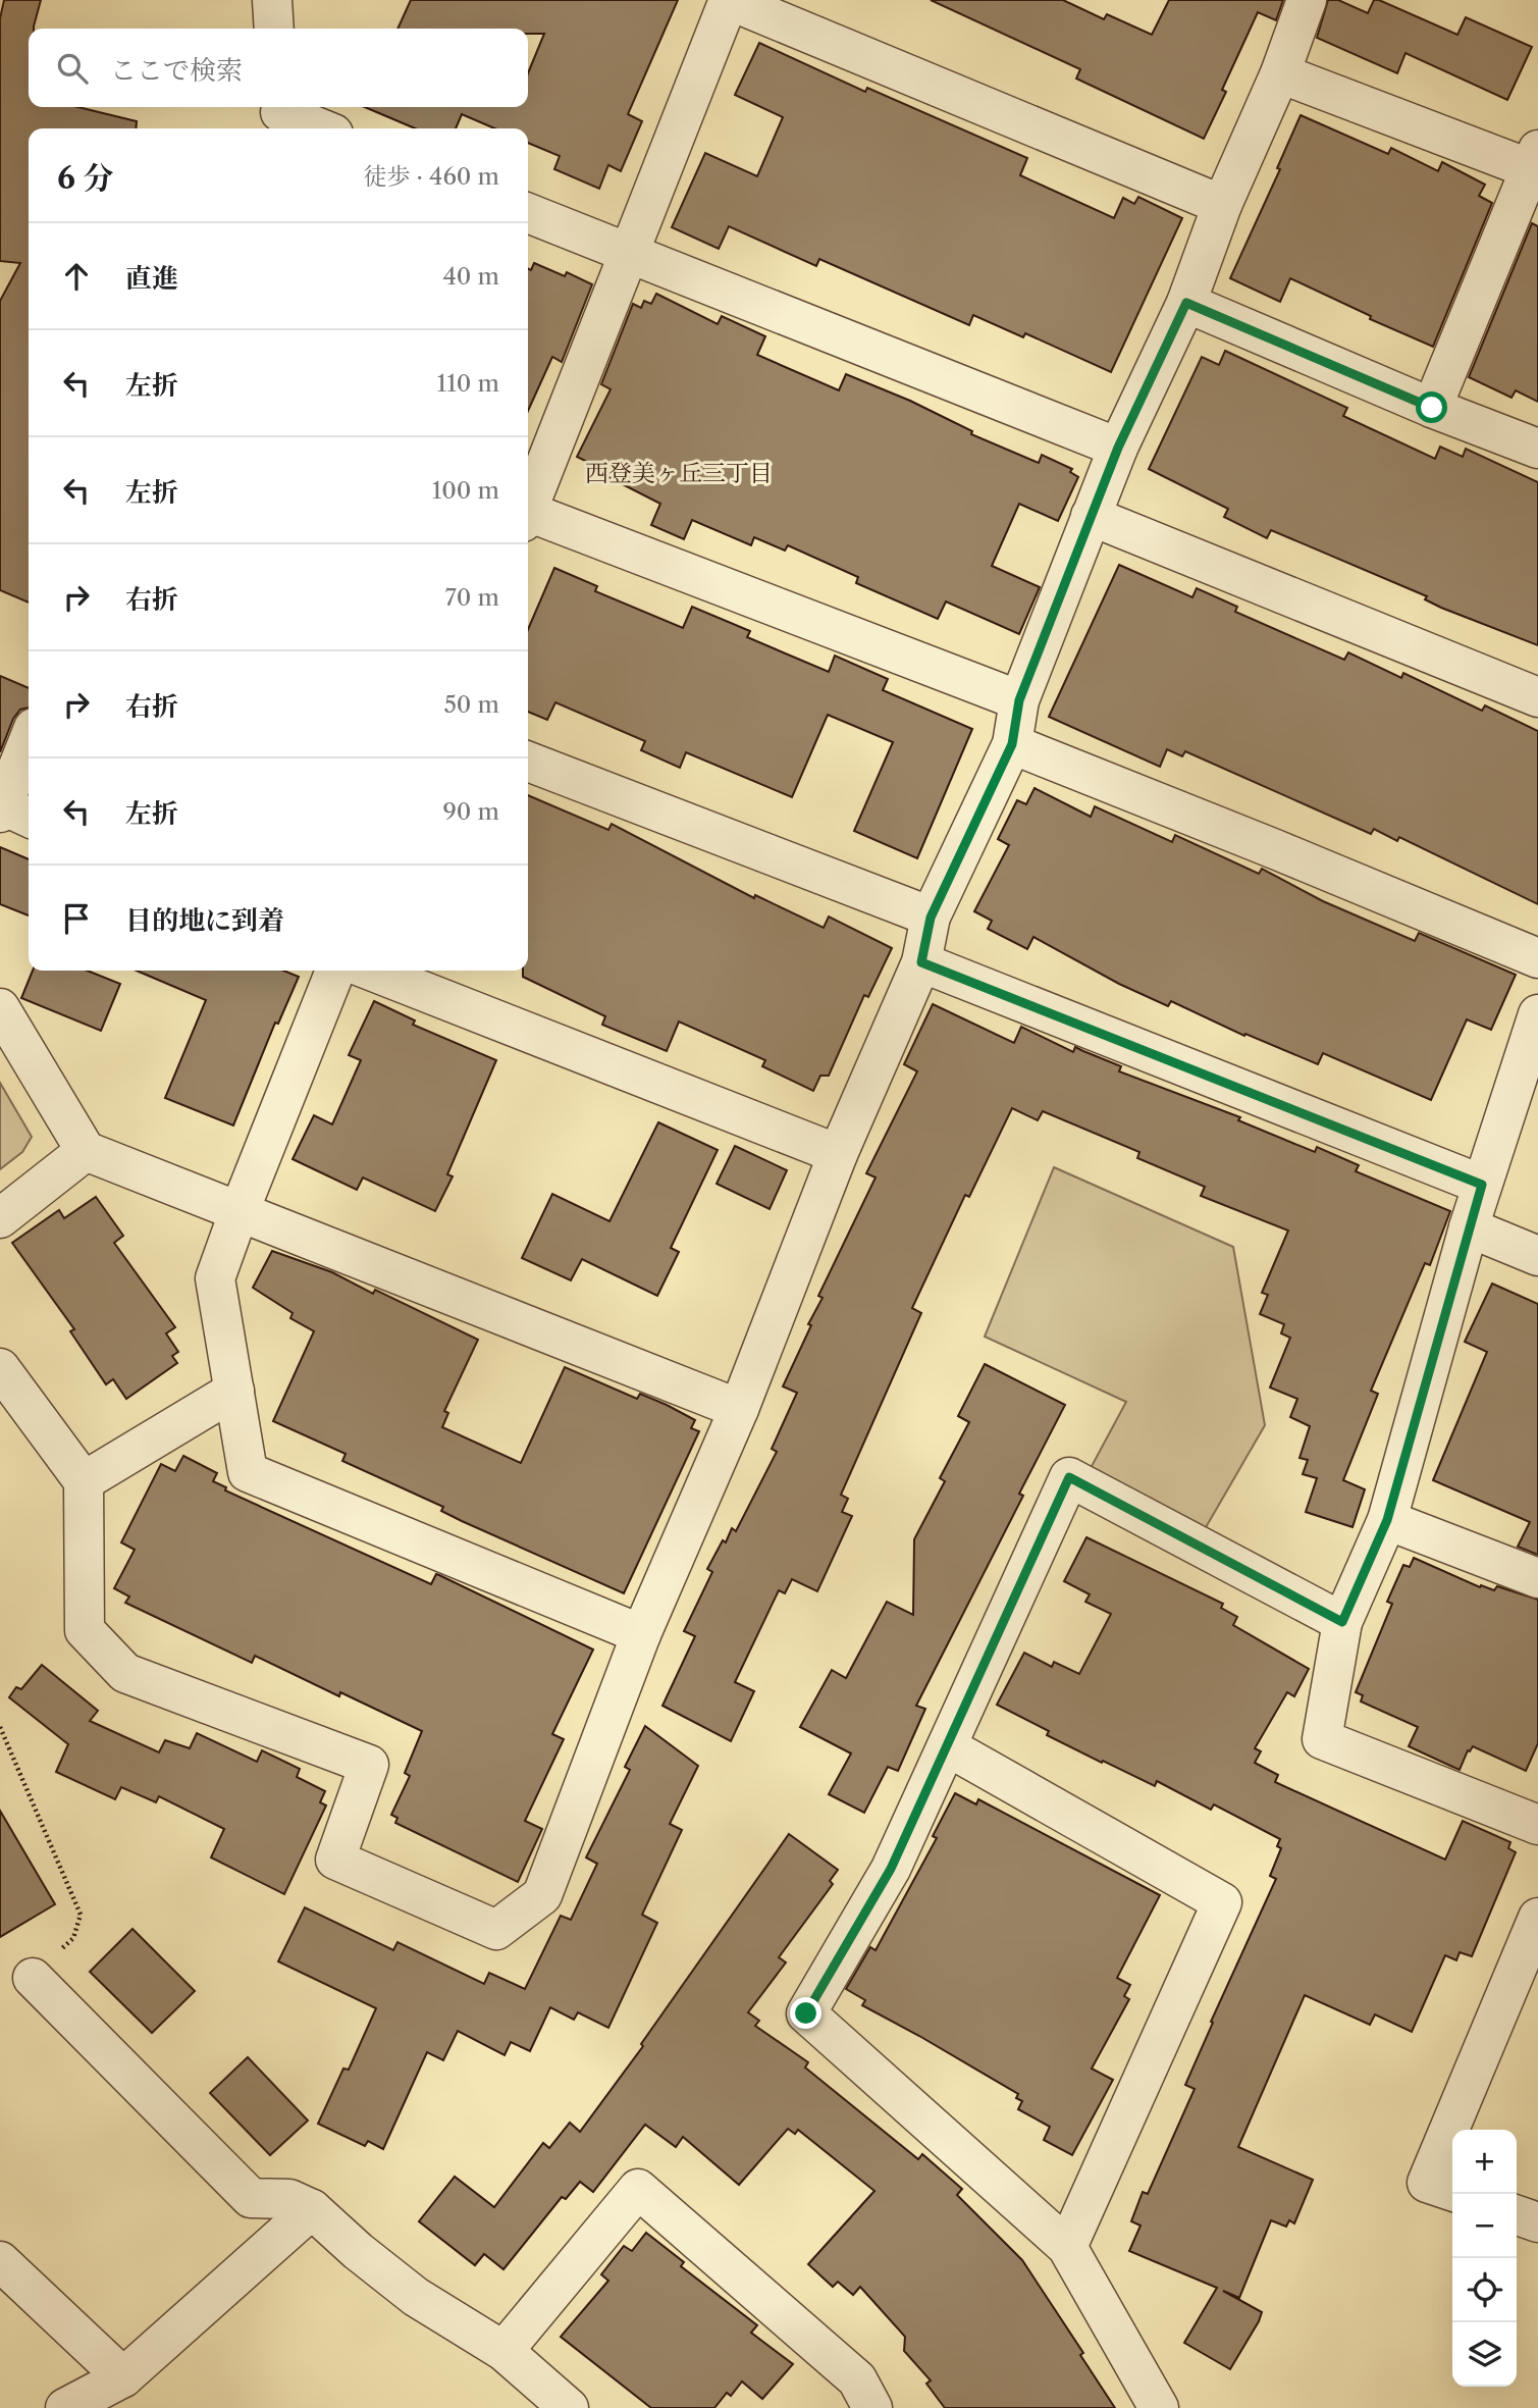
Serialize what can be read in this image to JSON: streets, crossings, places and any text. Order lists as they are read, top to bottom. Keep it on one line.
{"districts":["西登美ヶ丘三丁目"],"page":{"search":"ここで検索","heading":["6 分","徒歩 · 460 m"],"list":[["直進","40 m"],["左折","110 m"],["左折","100 m"],["右折","70 m"],["右折","50 m"],["左折","90 m"],"目的地に到着"],"map_buttons":["+","−"]}}
